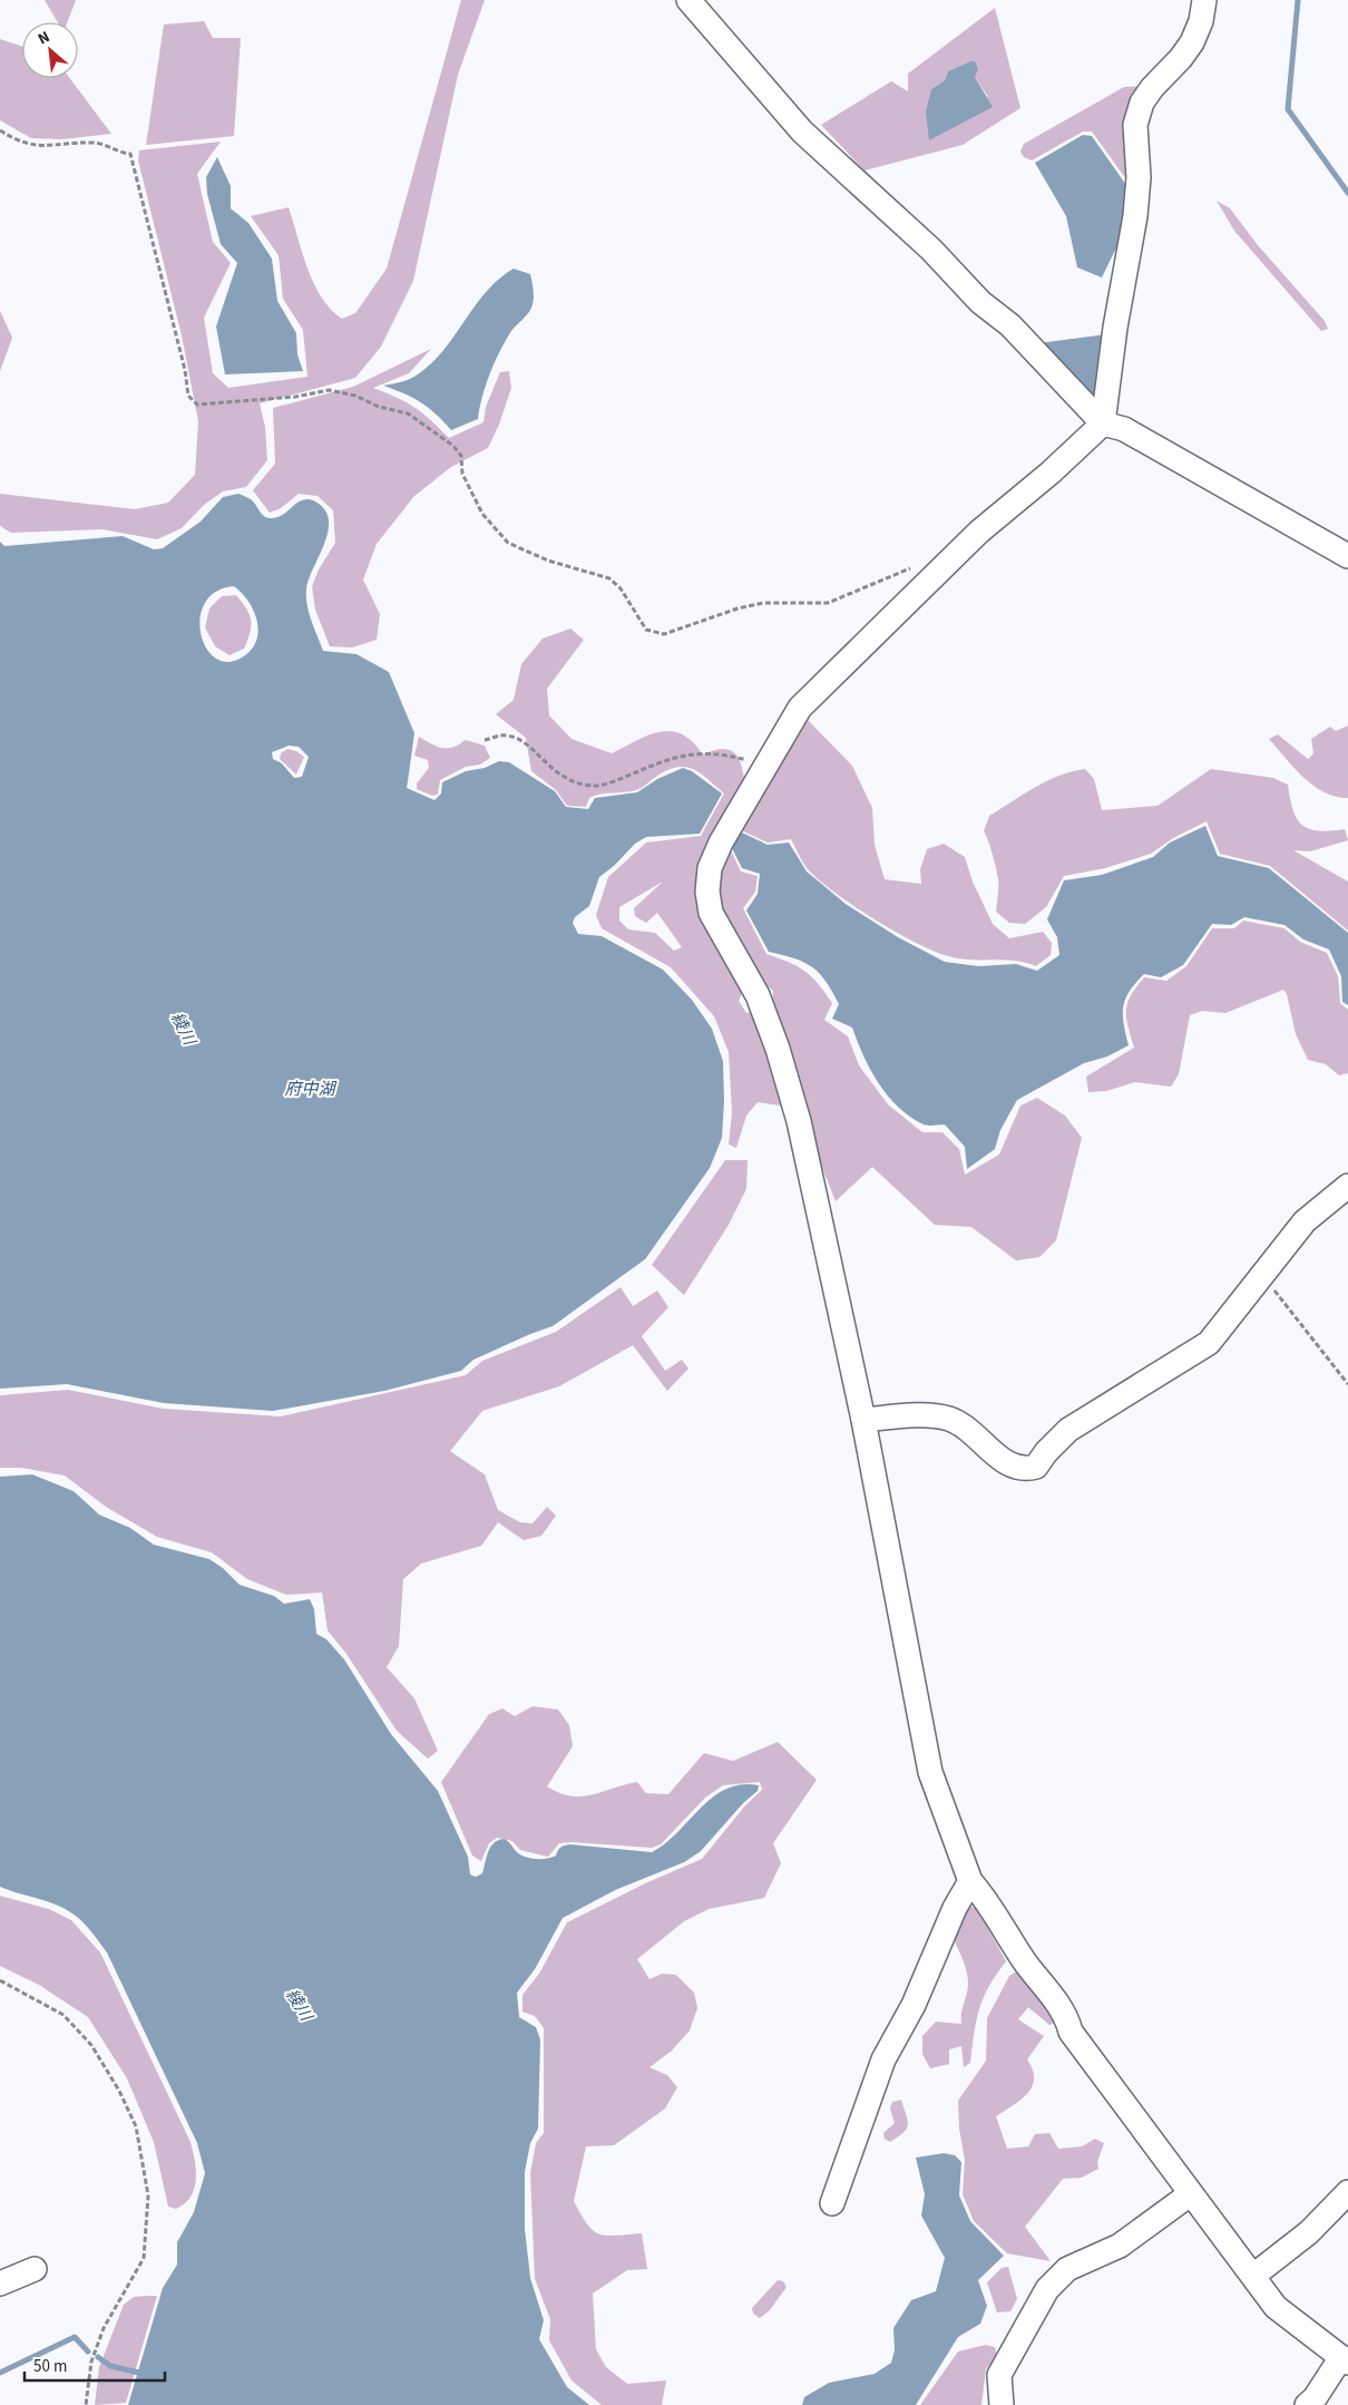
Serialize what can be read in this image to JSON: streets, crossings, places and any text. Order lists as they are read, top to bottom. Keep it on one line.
{"water":["綾川","府中湖"],"scale_bar":"50 m","north":"top left"}
